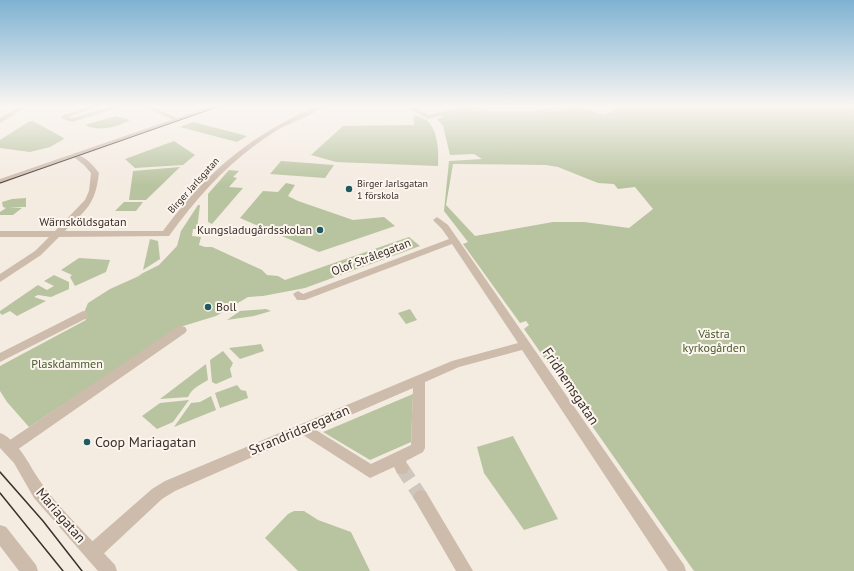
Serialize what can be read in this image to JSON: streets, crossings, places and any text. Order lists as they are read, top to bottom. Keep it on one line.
{"streets":{"street":["Birger Jarlsgatan","Wärnsköldsgatan","Olof Strålegatan","Fridhemsgatan","Strandridaregatan","Mariagatan"]},"crossings":[["Birger Jarlsgatan","Wärnsköldsgatan"],["Olof Strålegatan","Fridhemsgatan"],["Fridhemsgatan","Strandridaregatan"],["Strandridaregatan","Mariagatan"]],"parks":["Västra kyrkogården","Plaskdammen"],"places":["Birger Jarlsgatan 1 förskola","Kungsladugårdsskolan","Boll","Coop Mariagatan"]}
